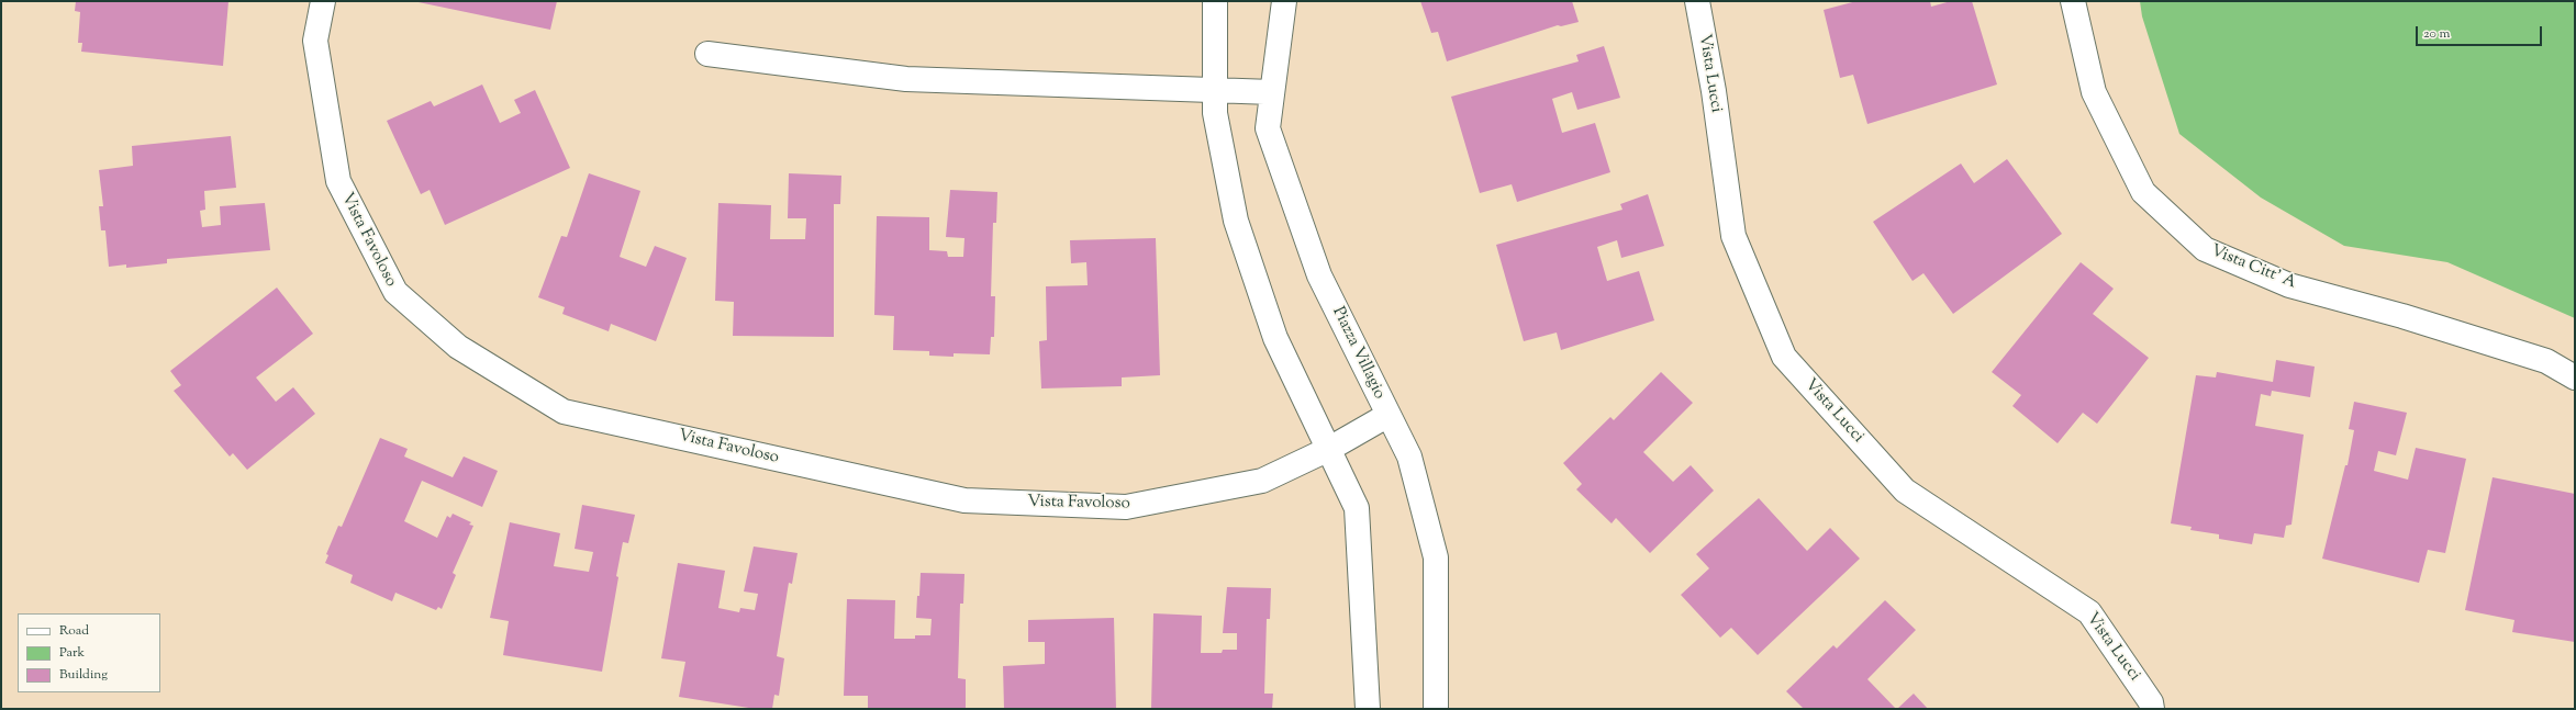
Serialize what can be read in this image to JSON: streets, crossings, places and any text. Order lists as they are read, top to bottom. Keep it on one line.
{"streets":{"street":["Vista Lucci","Vista Favoloso","Vista Citt' A","Piazza Villagio"]},"crossings":[["Vista Favoloso","Piazza Villagio"]],"legend":["Road","Park","Building"],"scale_bar":"20 m"}
